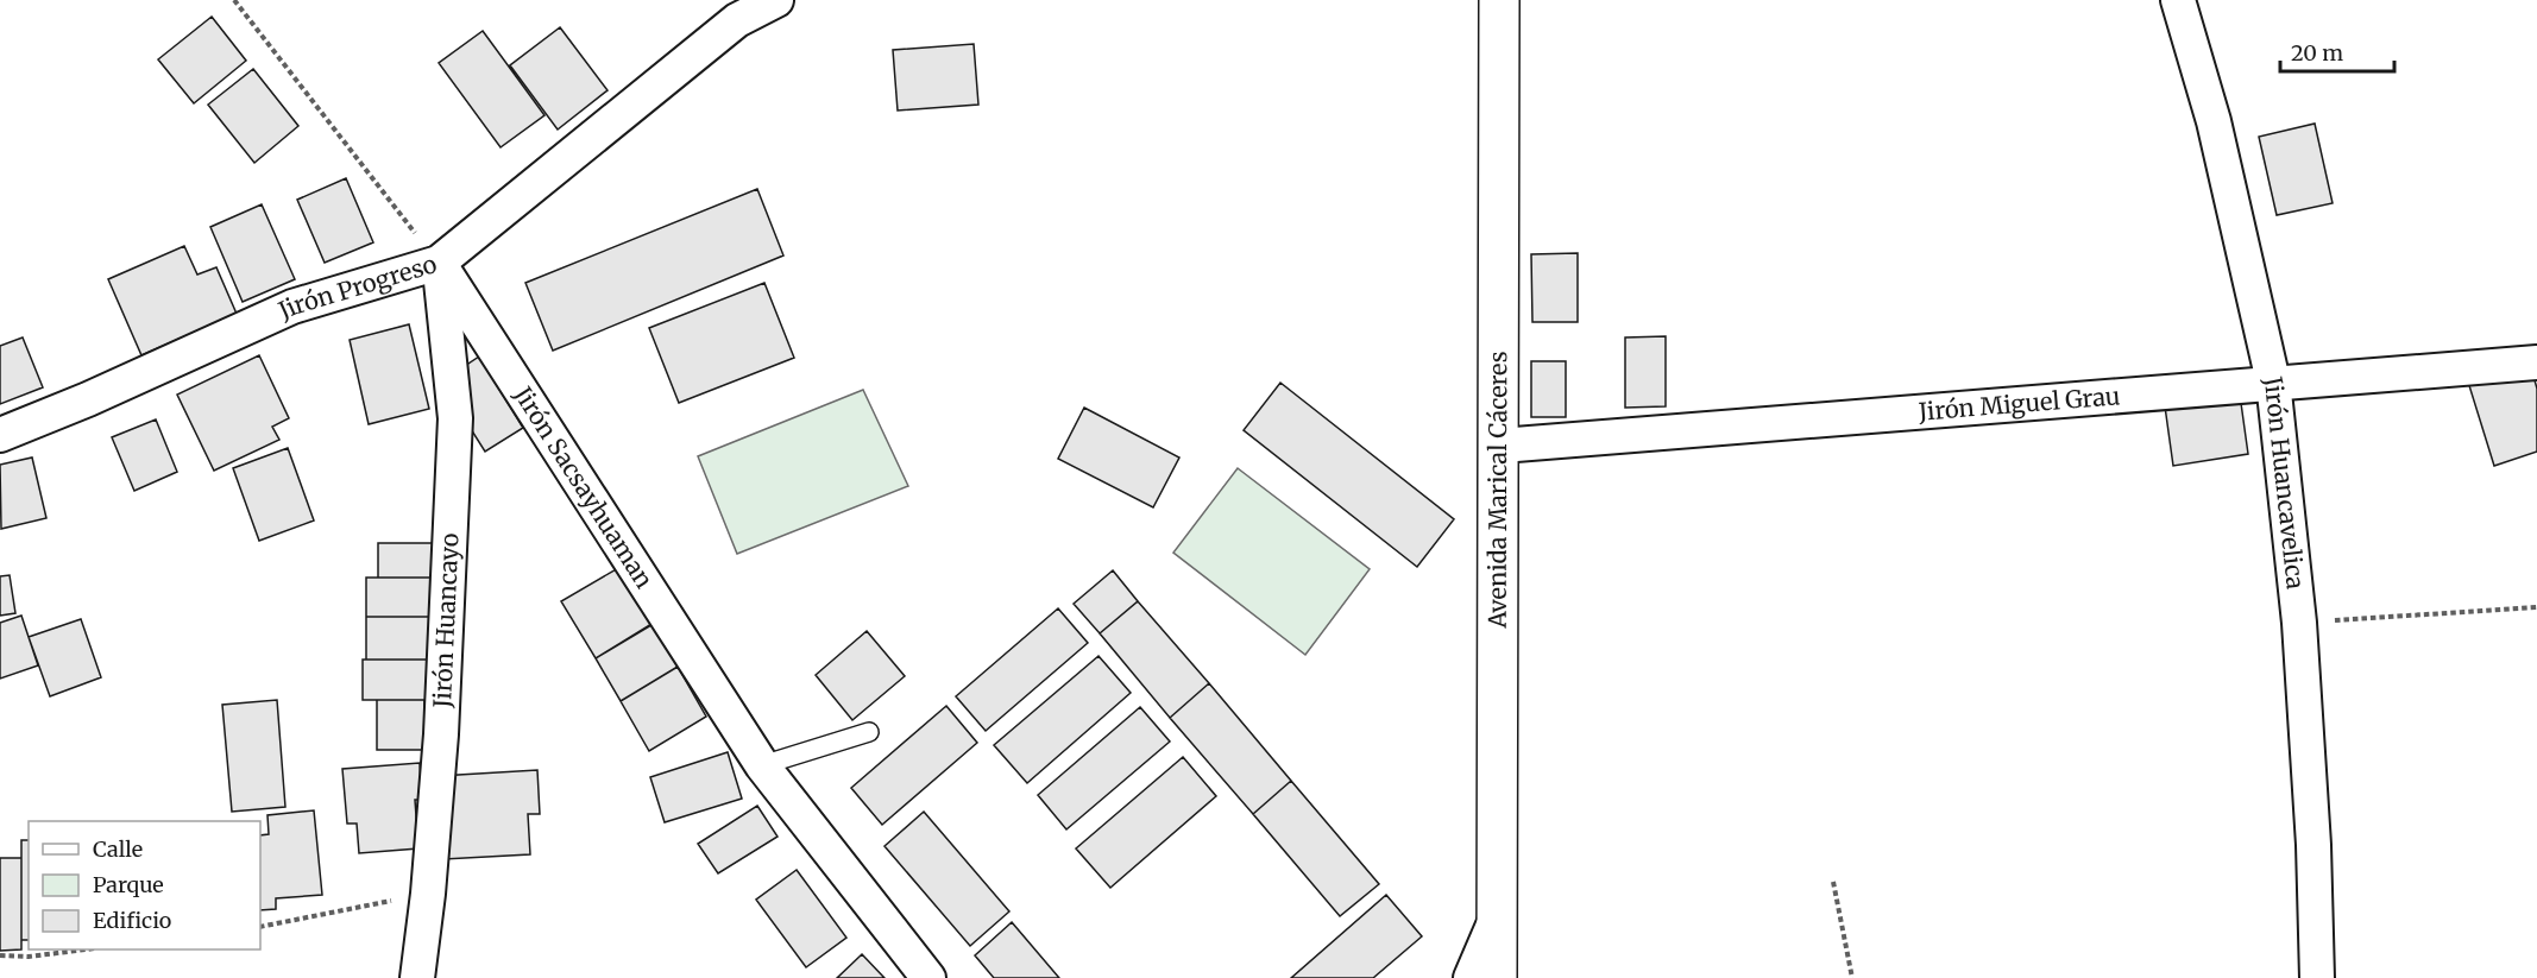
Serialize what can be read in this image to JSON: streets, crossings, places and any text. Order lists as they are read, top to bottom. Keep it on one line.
{"streets":{"street":["Jirón Progreso","Jirón Miguel Grau","Jirón Huancavelica","Jirón Sacsayhuaman","Avenida Marical Cáceres","Jirón Huancayo"]},"crossings":[["Jirón Progreso","Jirón Sacsayhuaman"],["Jirón Progreso","Jirón Huancayo"],["Jirón Miguel Grau","Jirón Huancavelica"],["Jirón Miguel Grau","Avenida Marical Cáceres"],["Jirón Sacsayhuaman","Jirón Huancayo"]],"legend":["Calle","Parque","Edificio"],"scale_bar":"20 m"}
